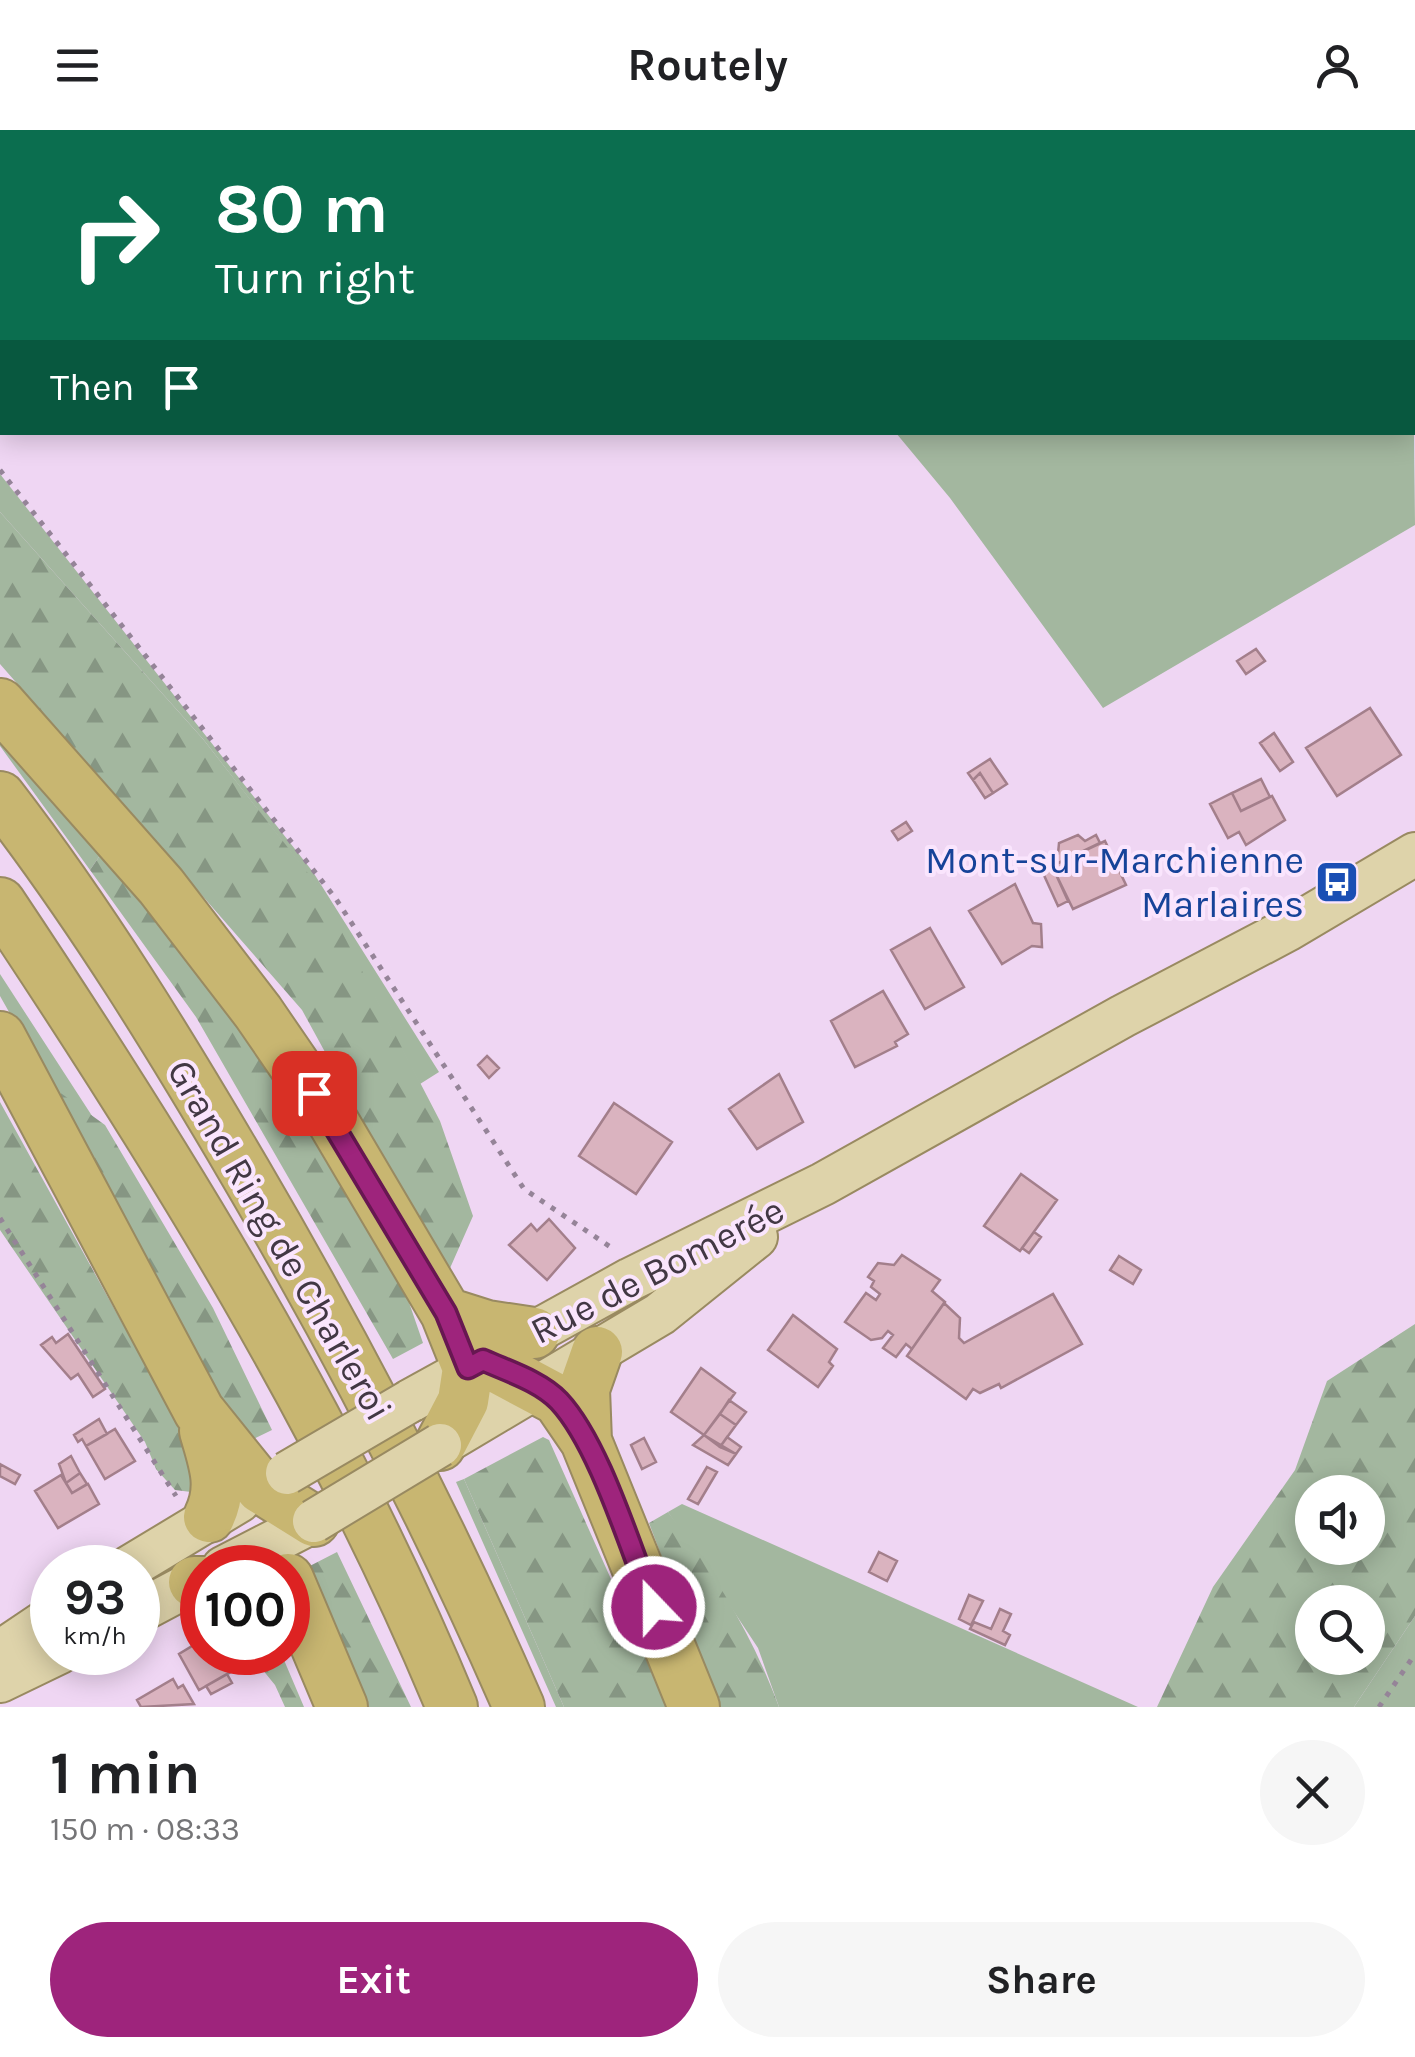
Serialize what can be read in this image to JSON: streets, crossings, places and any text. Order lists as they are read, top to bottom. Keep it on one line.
{"streets":{"highway":["Grand Ring de Charleroi"],"main road":["Rue de Bomerée"]},"places":{"bus stop":["Mont-sur-Marchienne Marlaires"]},"page":{"header":"Routely","turn":["80 m","Turn right"],"then":"Then","speed":"93 km/h","limit":"100","heading":["1 min","150 m · 08:33"],"buttons":["Exit","Share"]}}
